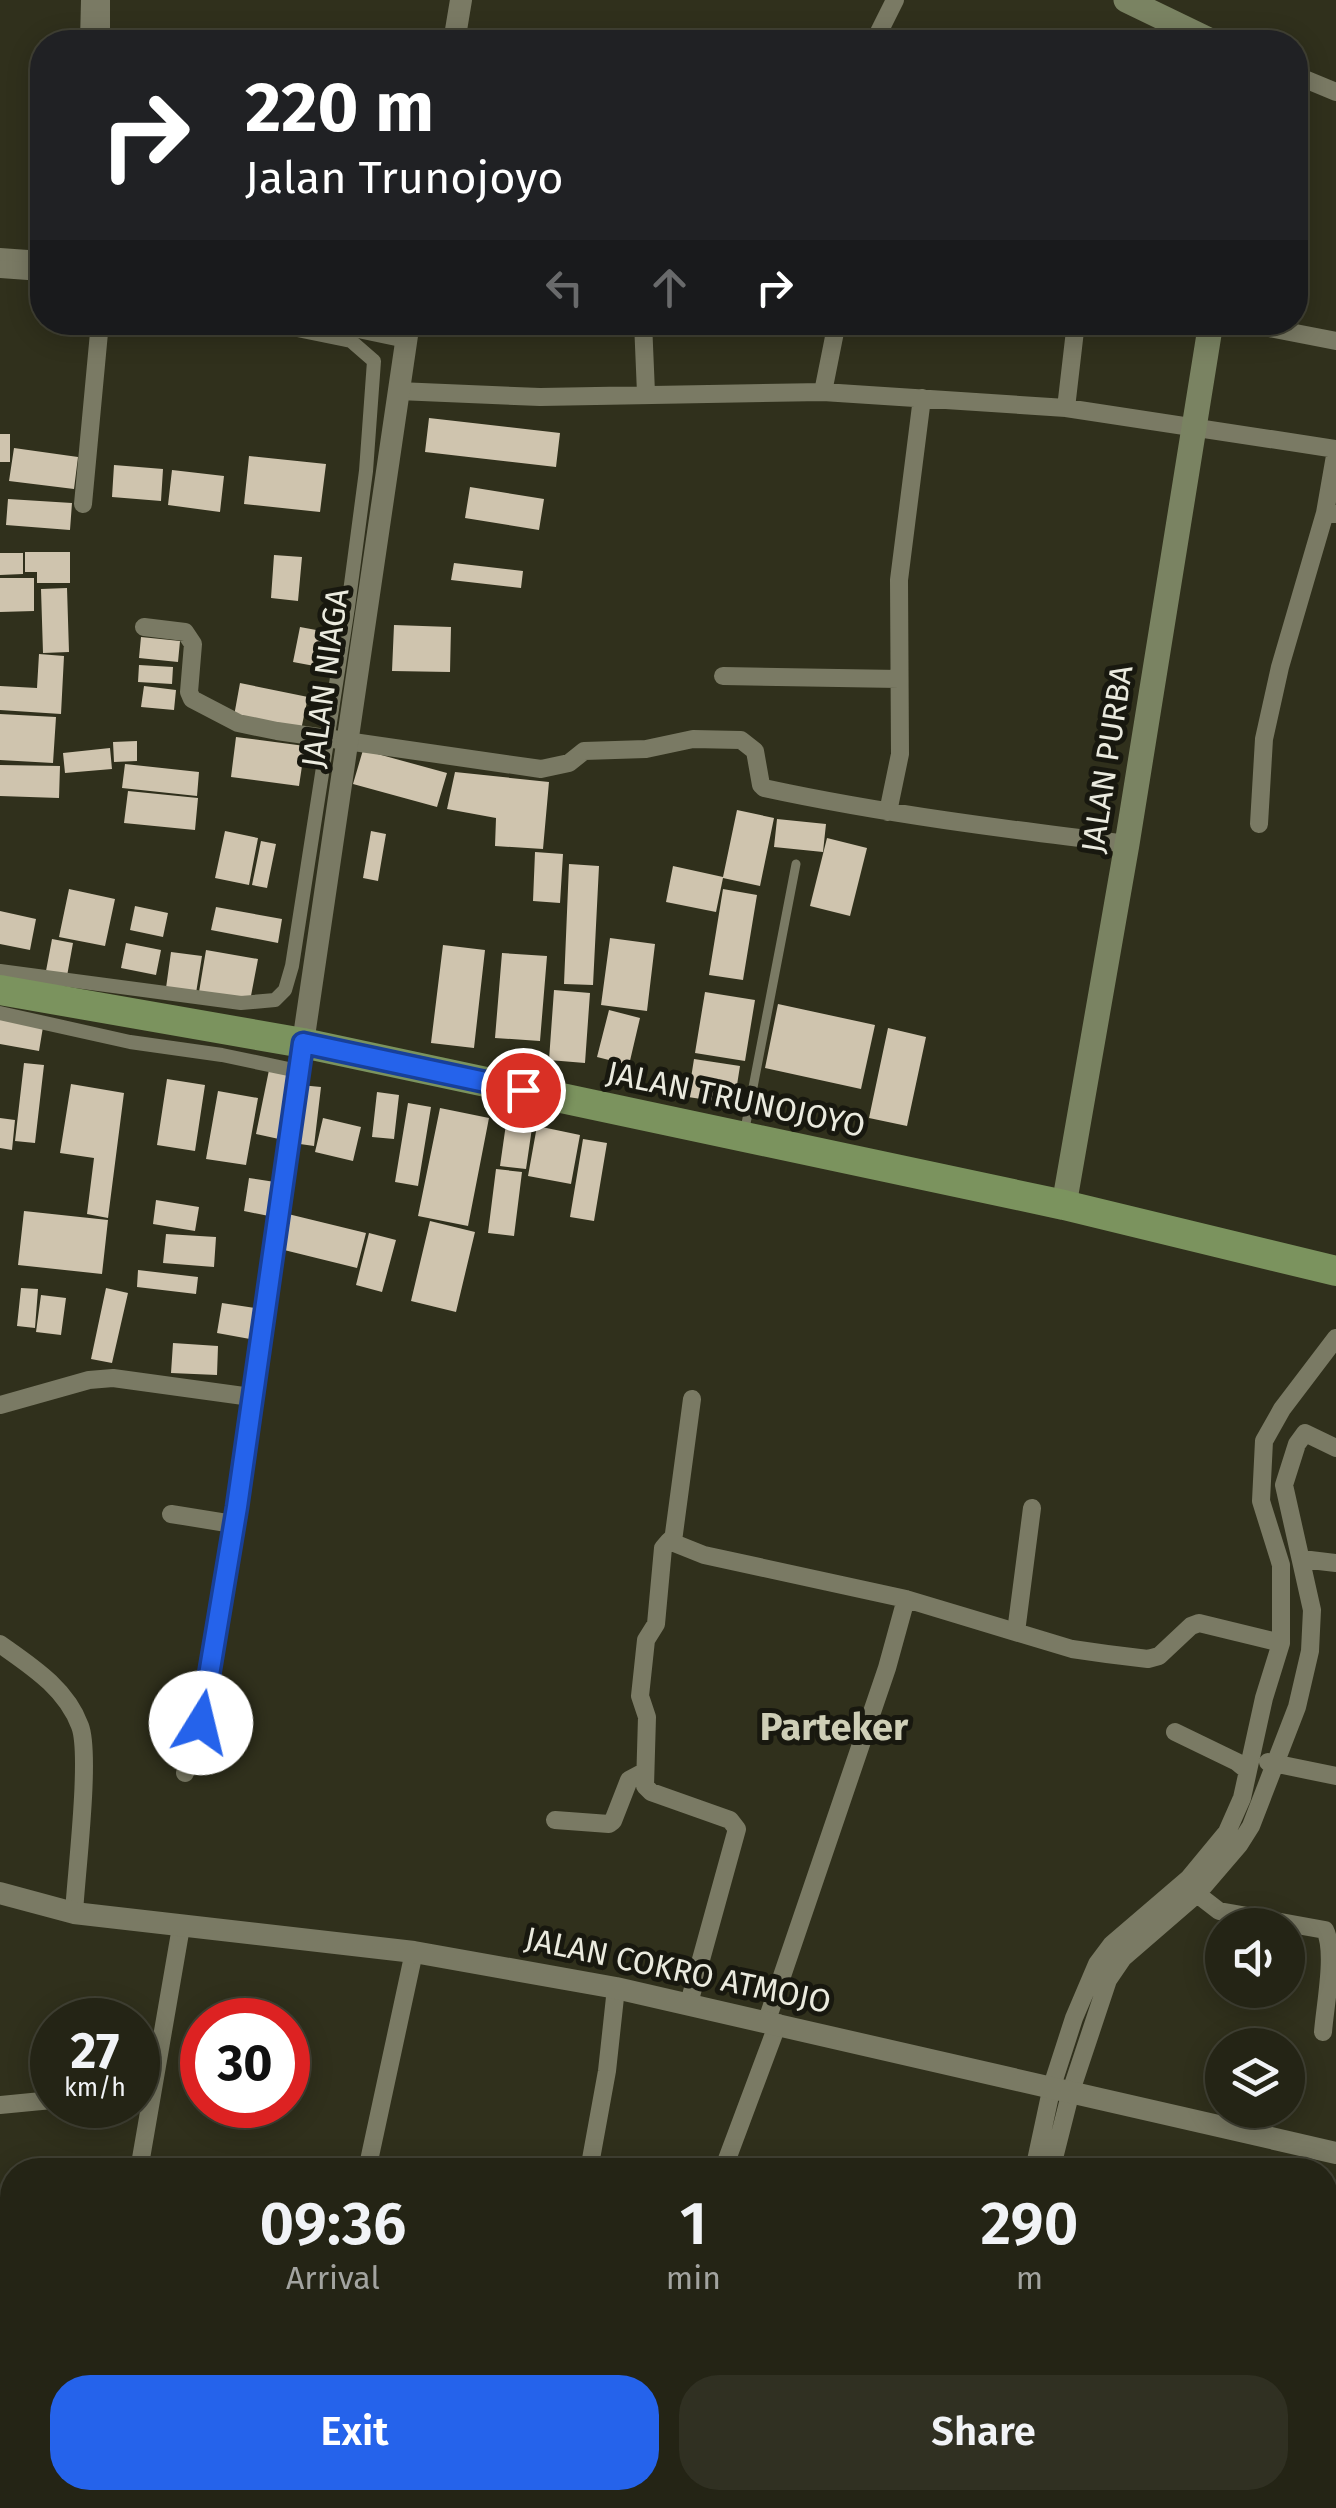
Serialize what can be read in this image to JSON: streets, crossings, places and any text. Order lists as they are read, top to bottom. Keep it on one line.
{"streets":{"highway":["JALAN TRUNOJOYO"],"main road":["JALAN PURBA"],"street":["JALAN NIAGA","JALAN COKRO ATMOJO"]},"crossings":[["JALAN NIAGA","JALAN TRUNOJOYO"],["JALAN PURBA","JALAN TRUNOJOYO"]],"districts":["Parteker"],"page":{"turn":["220 m","Jalan Trunojoyo"],"speed":"27 km/h","limit":"30","eta":["09:36","Arrival","1","min","290","m"],"buttons":["Exit","Share"]}}
